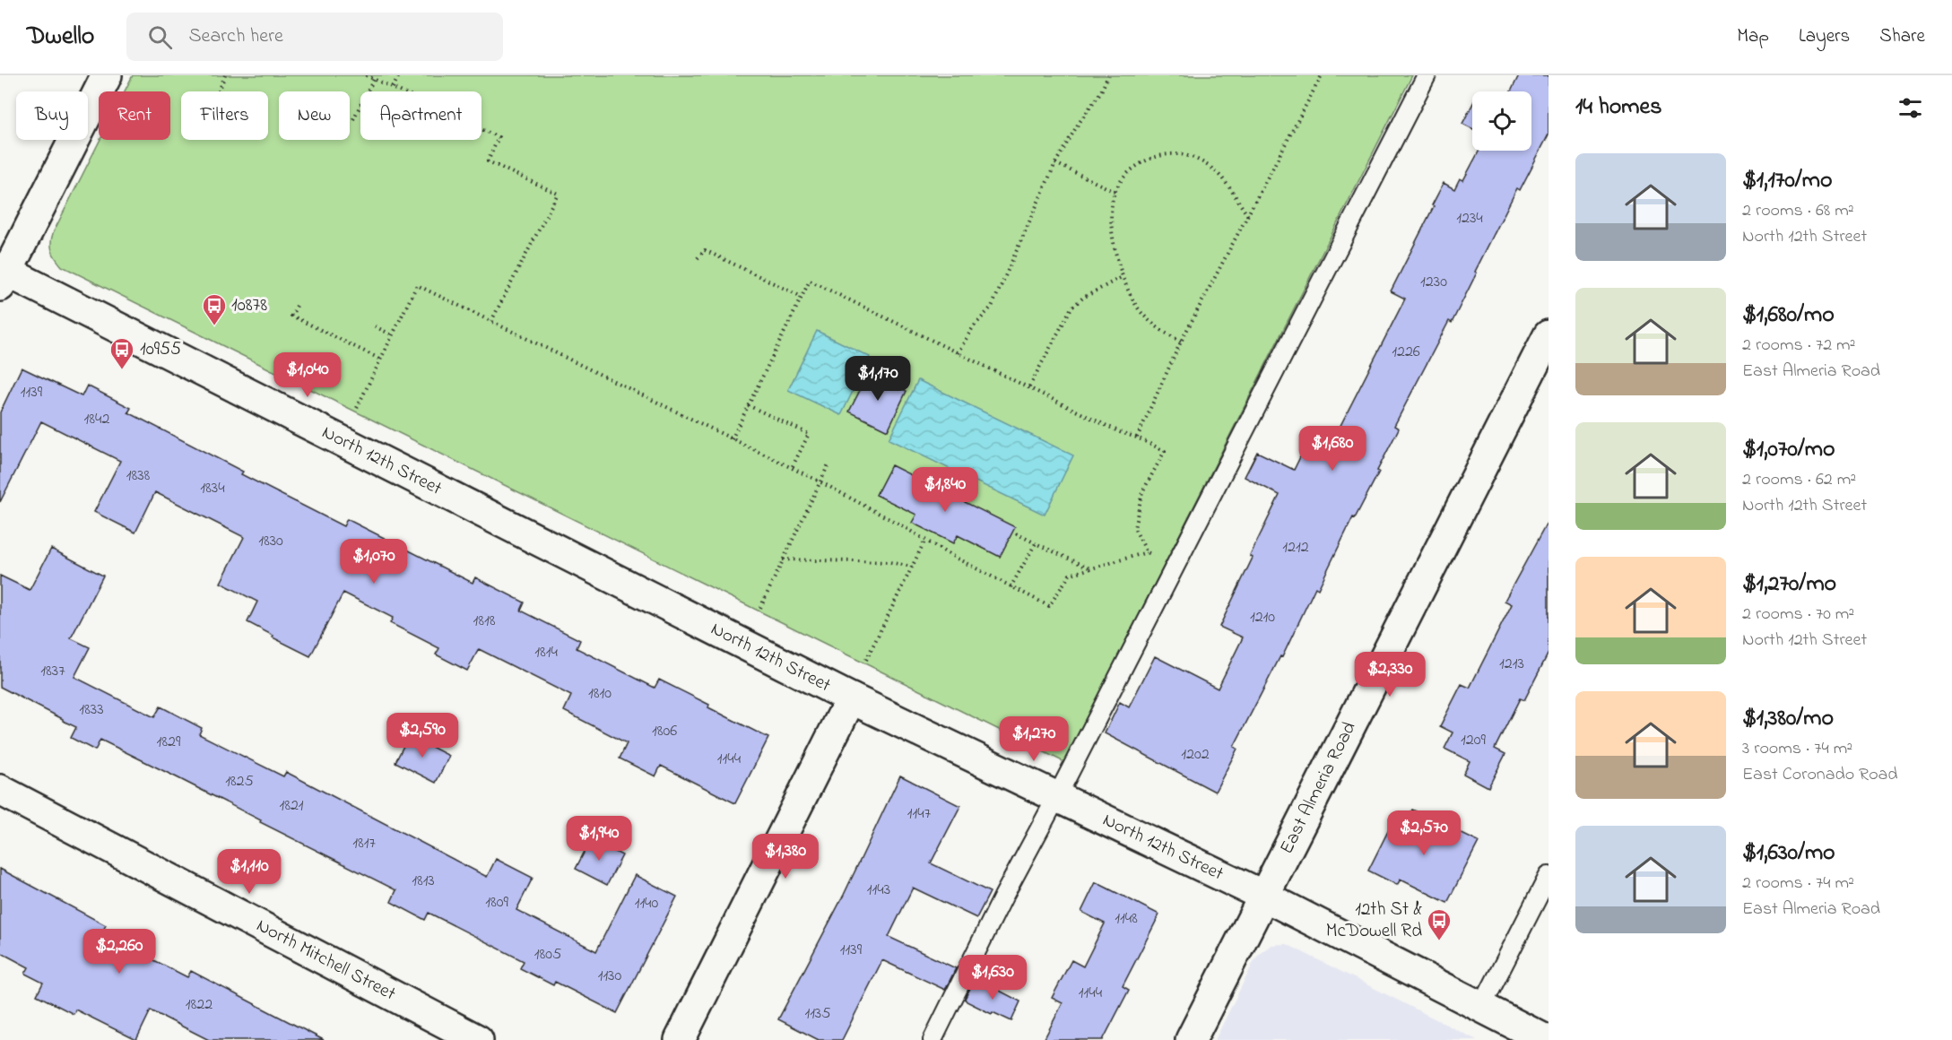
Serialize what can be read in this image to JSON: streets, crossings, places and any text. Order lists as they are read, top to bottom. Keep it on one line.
{"streets":{"street":["North 12th Street","East Almeria Road","North Mitchell Street"]},"crossings":[["North 12th Street","East Almeria Road"]],"places":{"bus stop":["10878","10955","12th St & McDowell Rd"]},"house_numbers":["1234","1230","1226","1139","1842","1838","1834","1830","1212","1210","1818","1814","1213","1837","1810","1833","1806","1209","1829","1202","1144","1825","1821","1147","1817","1813","1143","1809","1140","1148","1139","1805","1130","1144","1822","1135"],"page":{"header":"Dwello","search":"Search here","nav":["Map","Layers","Share"],"heading":"14 homes","chip":["Buy","Rent","Filters","New","Apartment"],"list":[{"name":"$1,170/mo","note":"2 rooms · 68 m² · North 12th Street"},{"name":"$1,680/mo","note":"2 rooms · 72 m² · East Almeria Road"},{"name":"$1,070/mo","note":"2 rooms · 62 m² · North 12th Street"},{"name":"$1,270/mo","note":"2 rooms · 70 m² · North 12th Street"},{"name":"$1,380/mo","note":"3 rooms · 74 m² · East Coronado Road"},{"name":"$1,630/mo","note":"2 rooms · 74 m² · East Almeria Road"}],"price":["$1,040","$1,170","$1,680","$1,840","$1,070","$2,330","$2,590","$1,270","$2,570","$1,940","$1,380","$1,110","$2,260","$1,630"]}}
